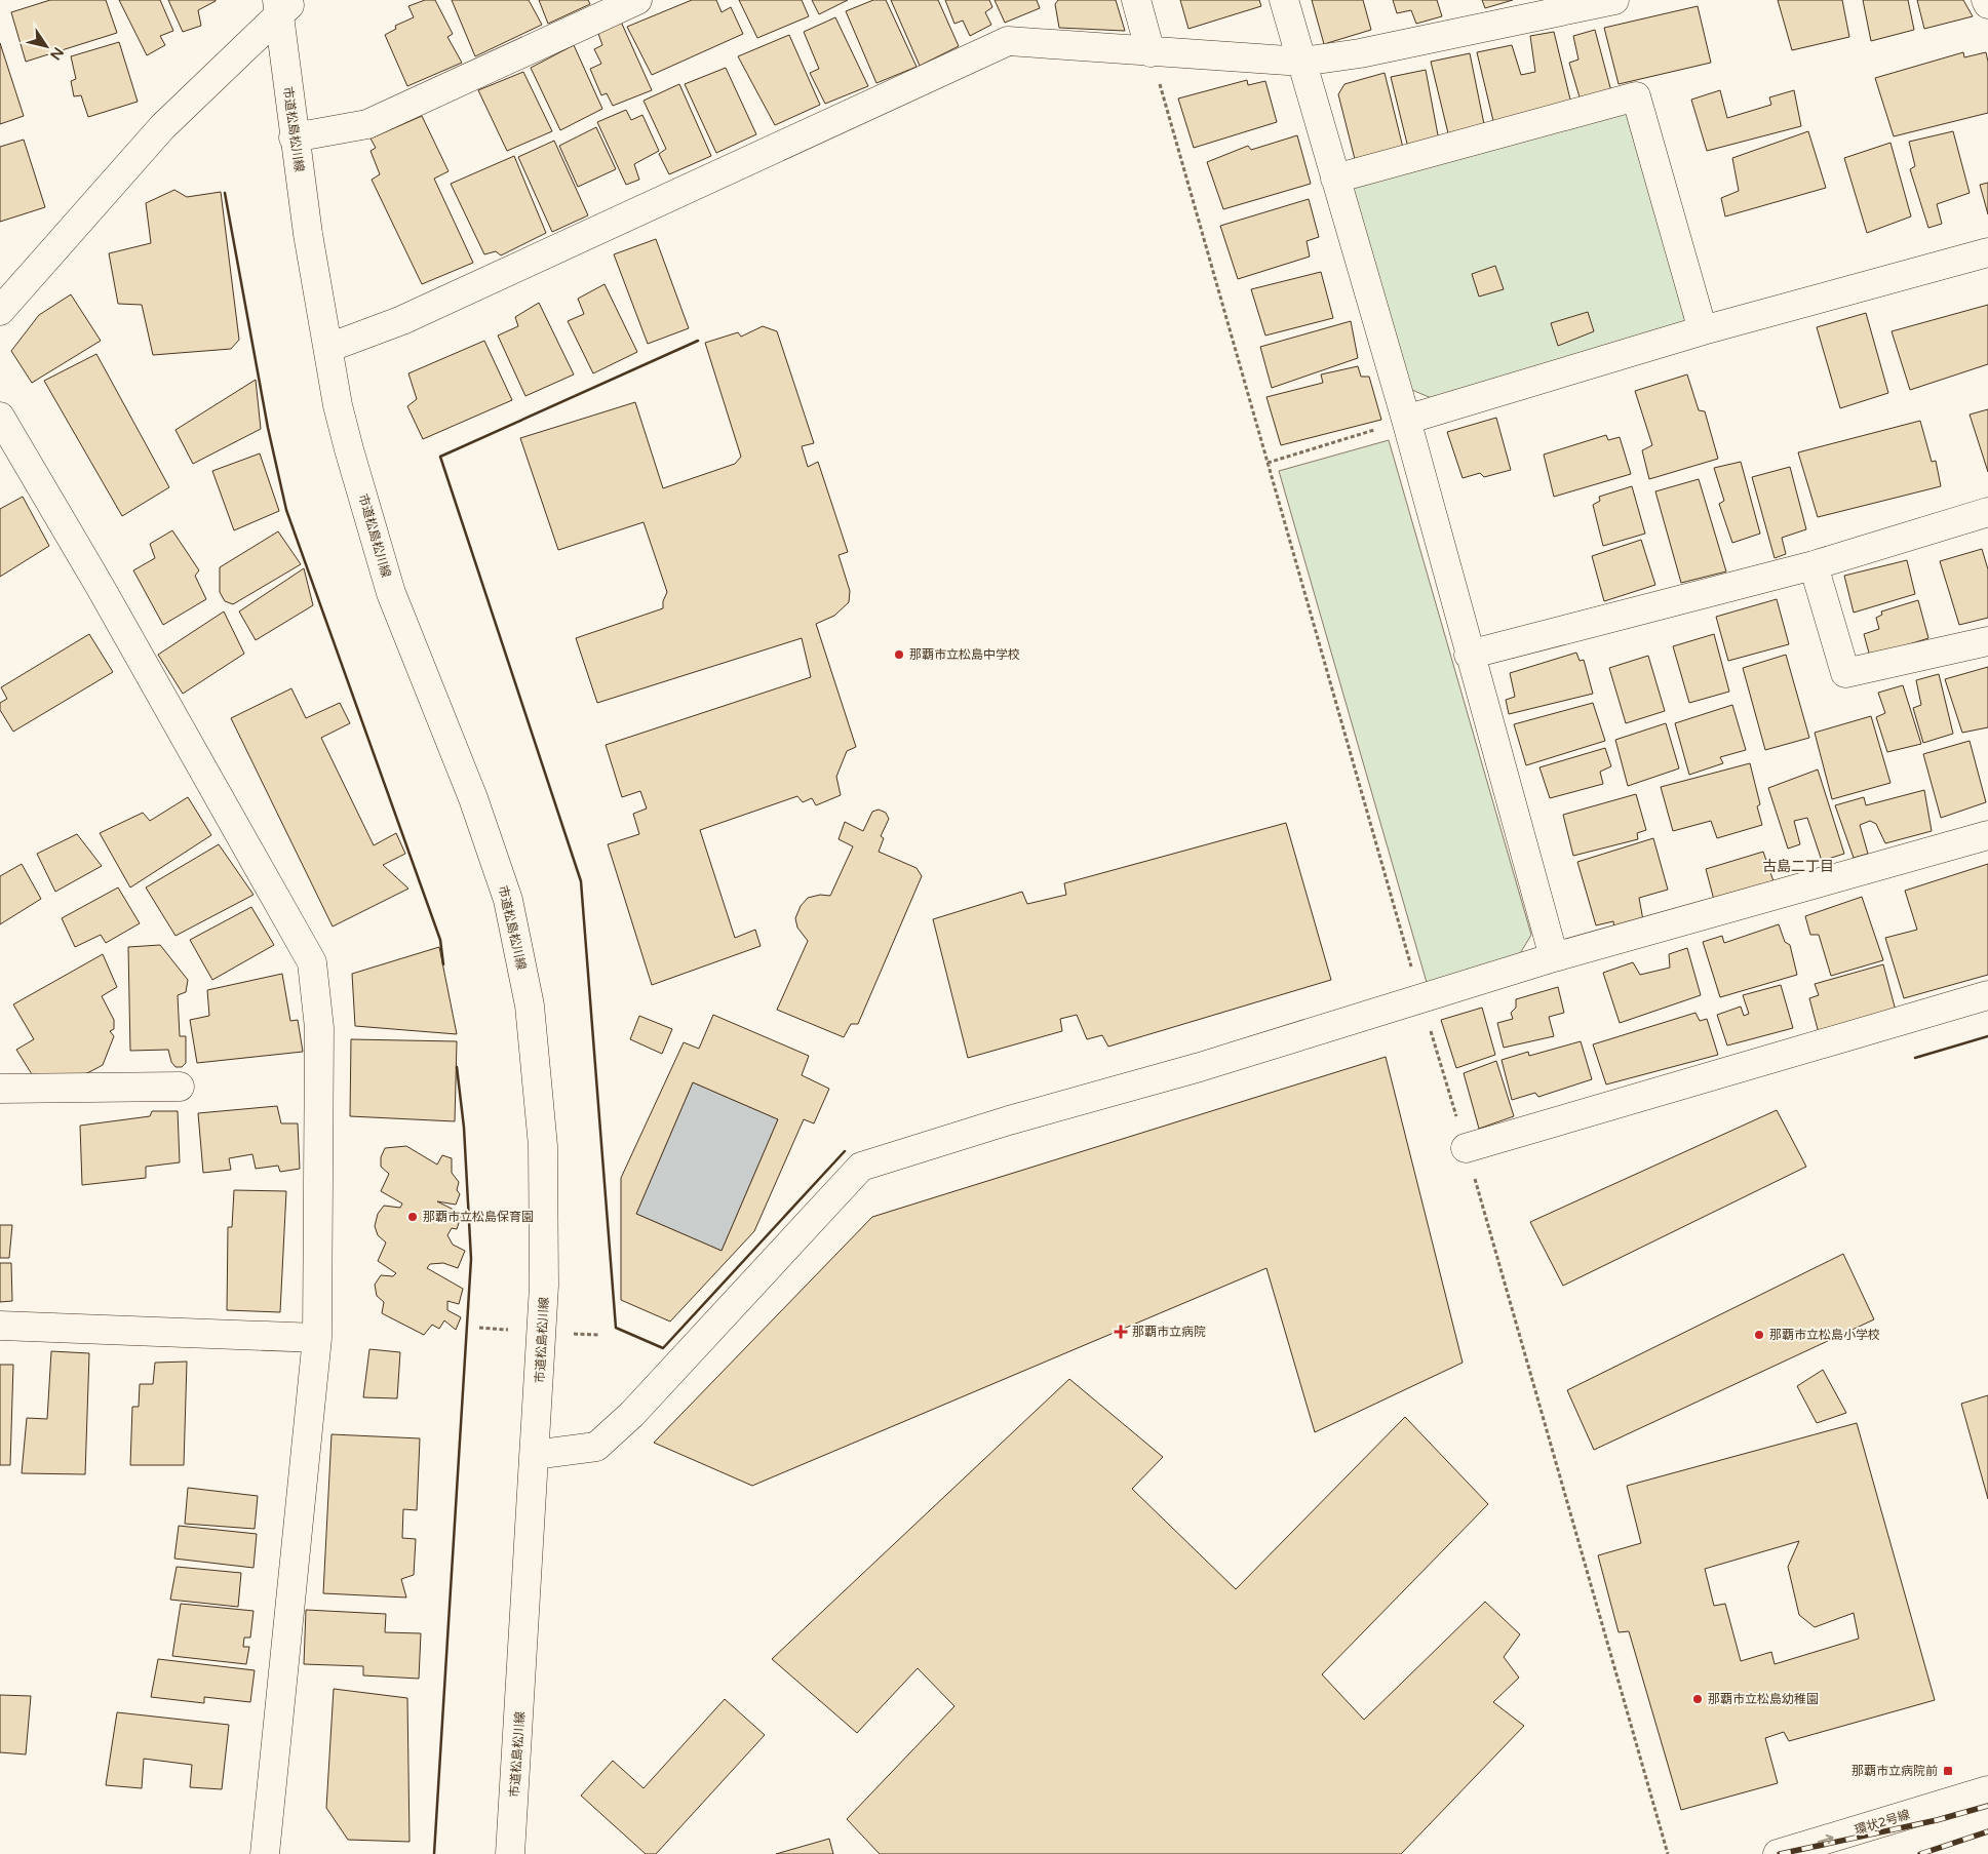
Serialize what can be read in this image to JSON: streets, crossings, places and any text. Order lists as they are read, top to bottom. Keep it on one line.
{"streets":{"street":["市道松島松川線","環状2号線"]},"one_way":["環状2号線"],"districts":["古島二丁目"],"places":{"other":["那覇市立松島中学校","那覇市立松島保育園","那覇市立松島小学校","那覇市立松島幼稚園"],"health":["那覇市立病院"],"transit":["那覇市立病院前"]},"north":"bottom right"}
